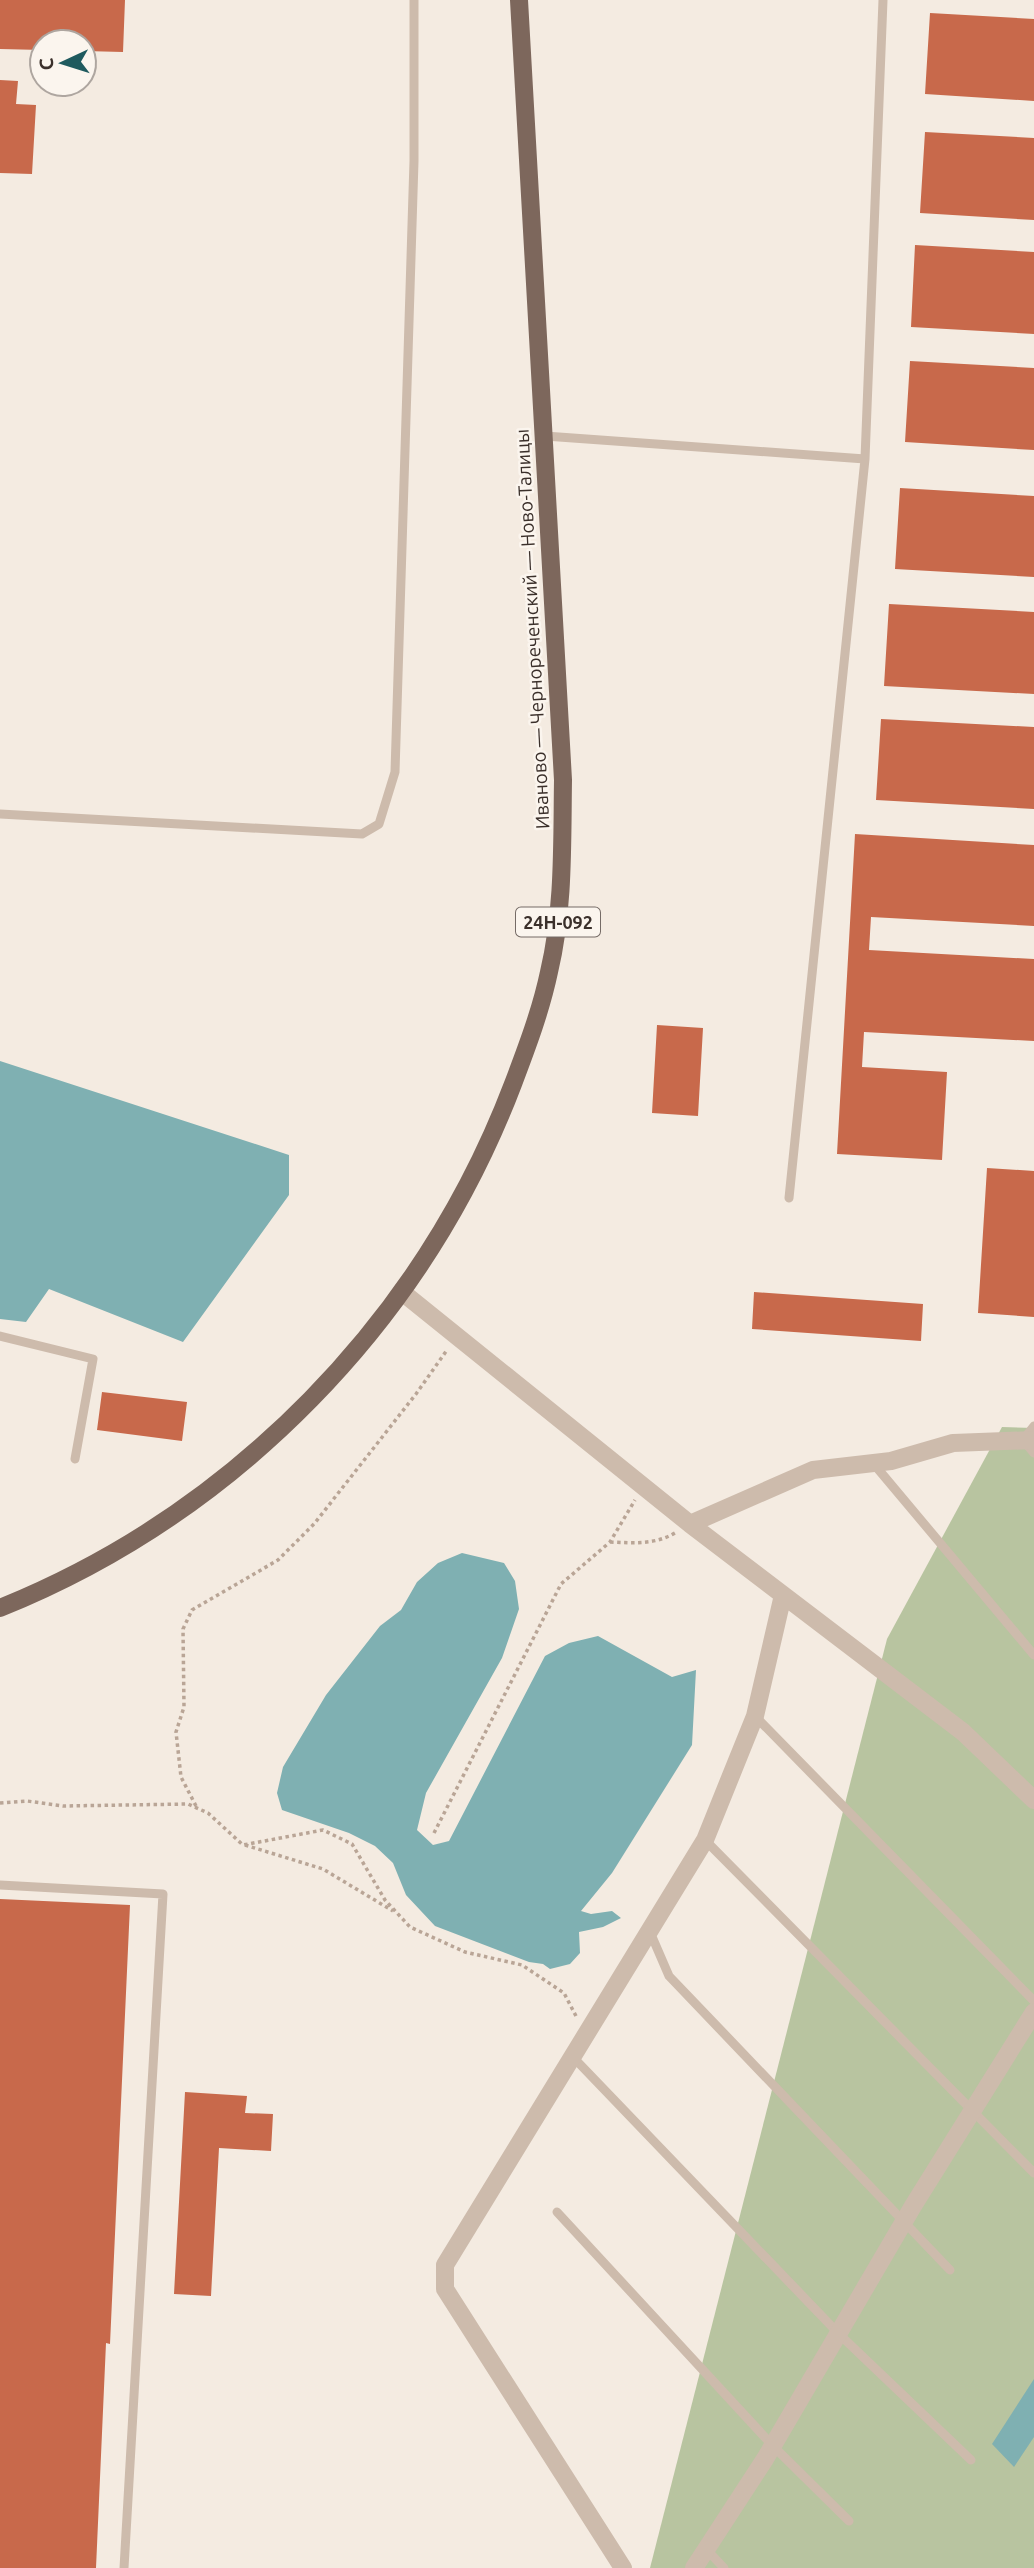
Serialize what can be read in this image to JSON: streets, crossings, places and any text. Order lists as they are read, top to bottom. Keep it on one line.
{"streets":{"main road":["Иваново — Чернореченский — Ново-Талицы","24Н-092"]},"north":"left"}
